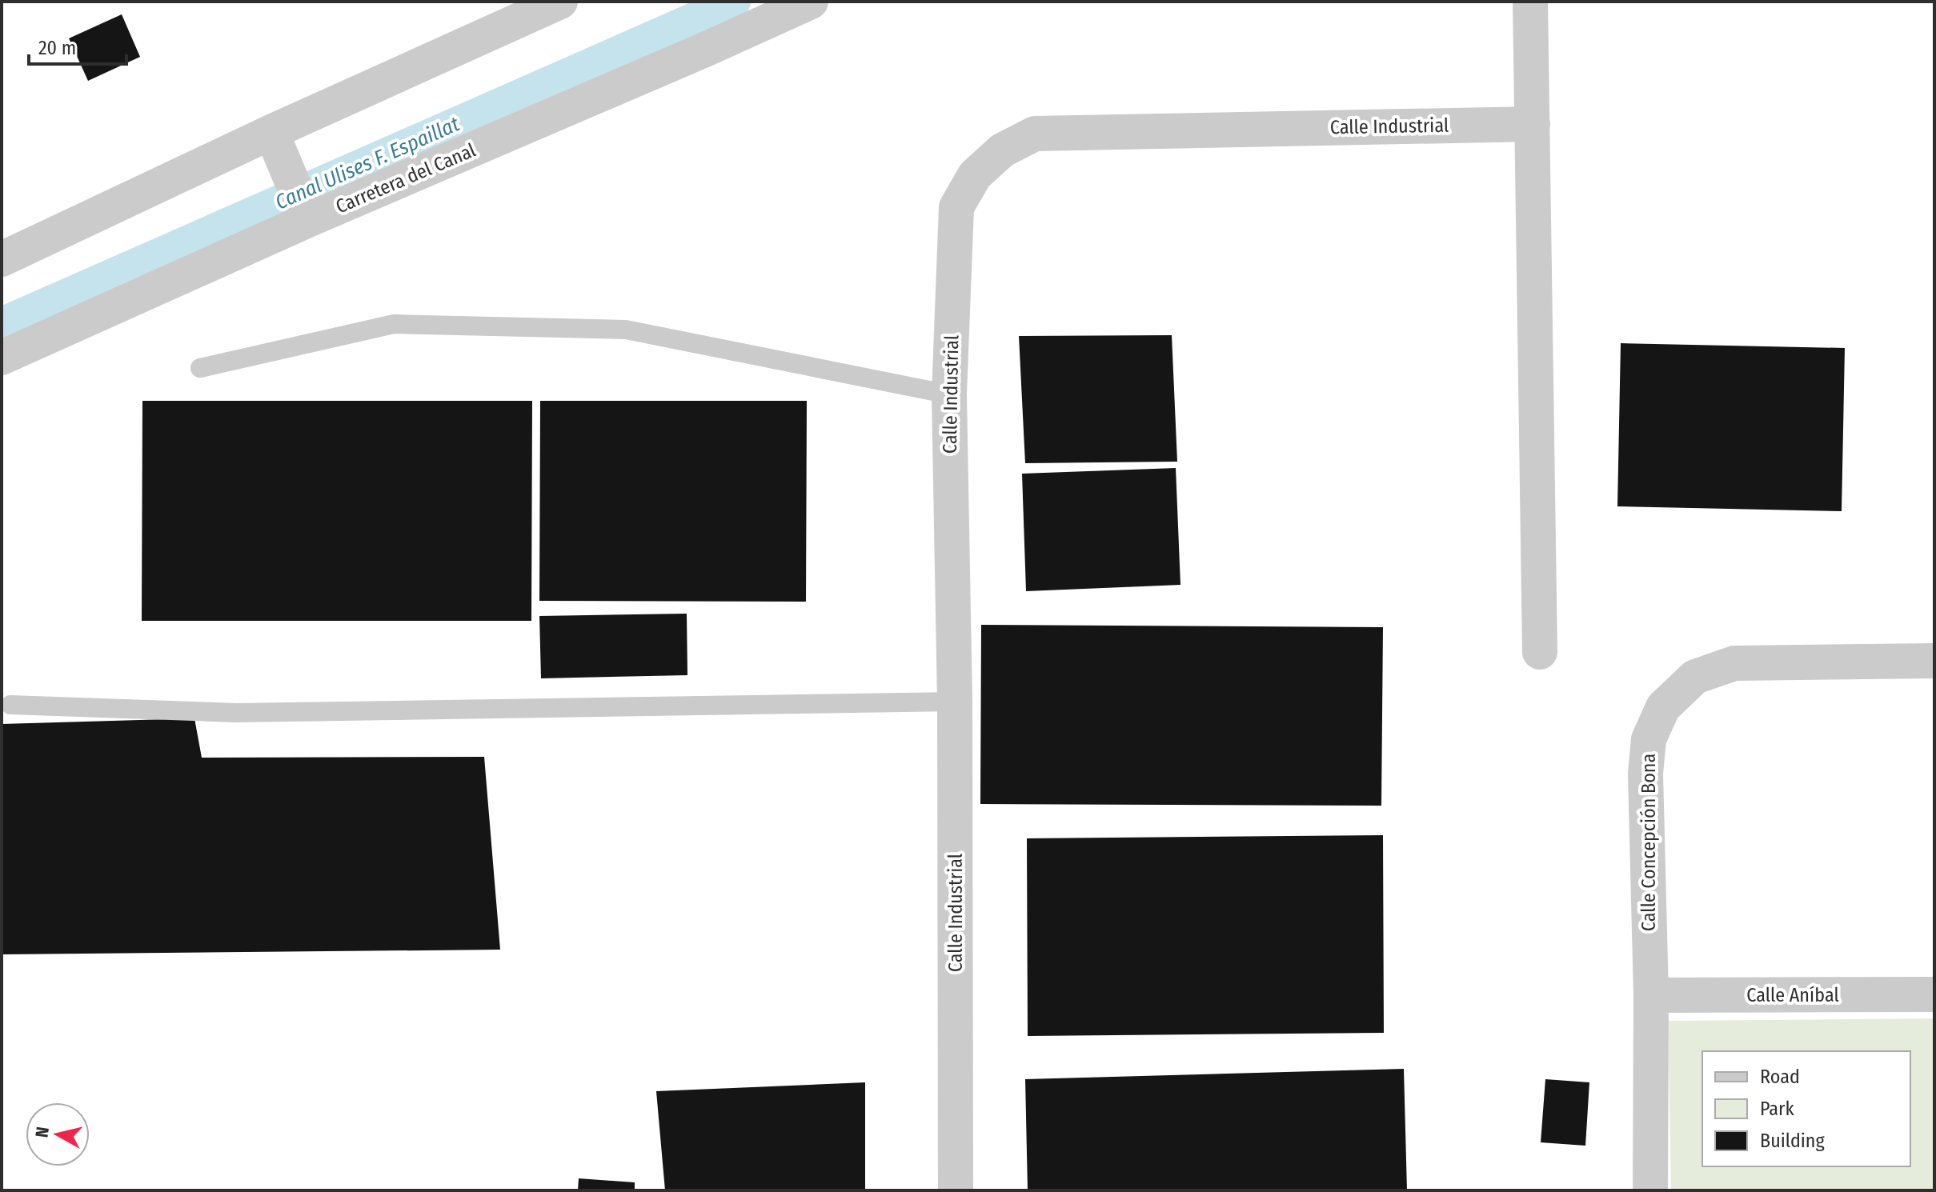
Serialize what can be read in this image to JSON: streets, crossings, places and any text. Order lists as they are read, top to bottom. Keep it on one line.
{"streets":{"street":["Calle Industrial","Carretera del Canal","Calle Concepción Bona","Calle Aníbal"]},"crossings":[["Calle Concepción Bona","Calle Aníbal"]],"water":["Canal Ulises F. Espaillat"],"legend":["Road","Park","Building"],"scale_bar":"20 m","north":"left"}
